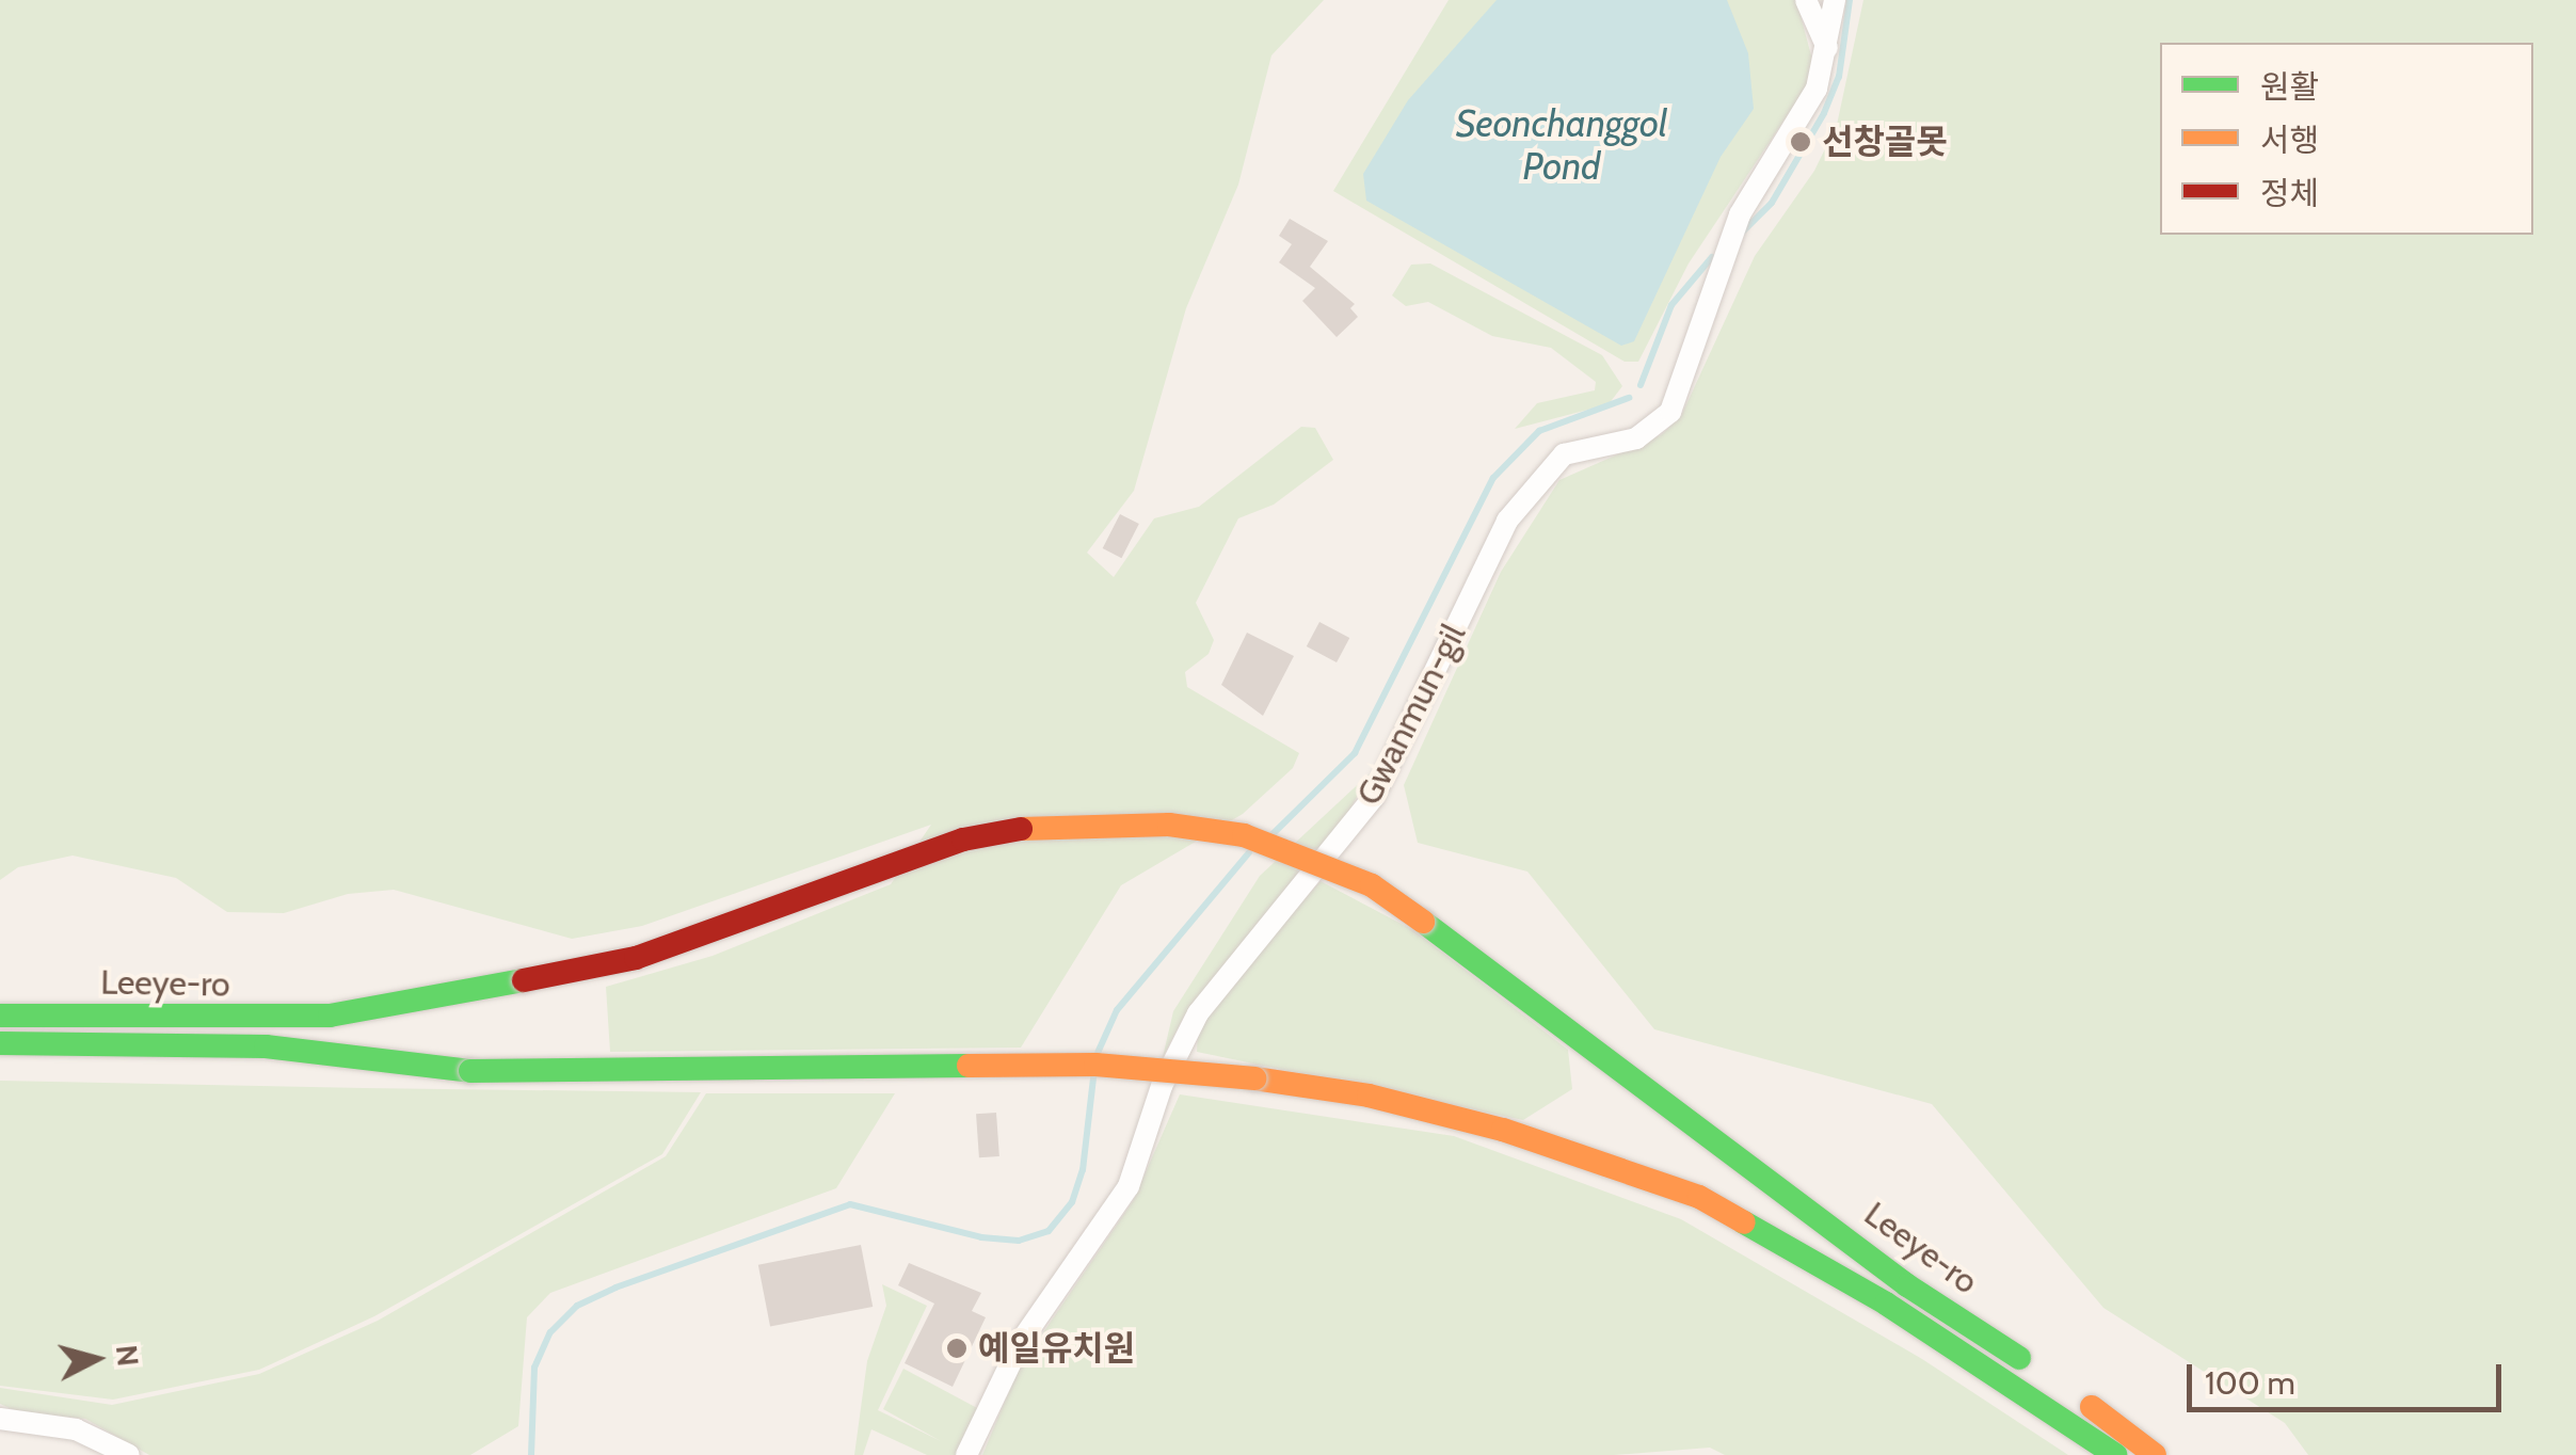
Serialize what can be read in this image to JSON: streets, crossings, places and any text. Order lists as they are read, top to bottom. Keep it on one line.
{"streets":{"highway":["Leeye-ro"],"street":["Gwanmun-gil"]},"water":["Seonchanggol Pond"],"places":["선창골못","예일유치원"],"legend":["원활","서행","정체"],"scale_bar":"100 m","north":"right"}
